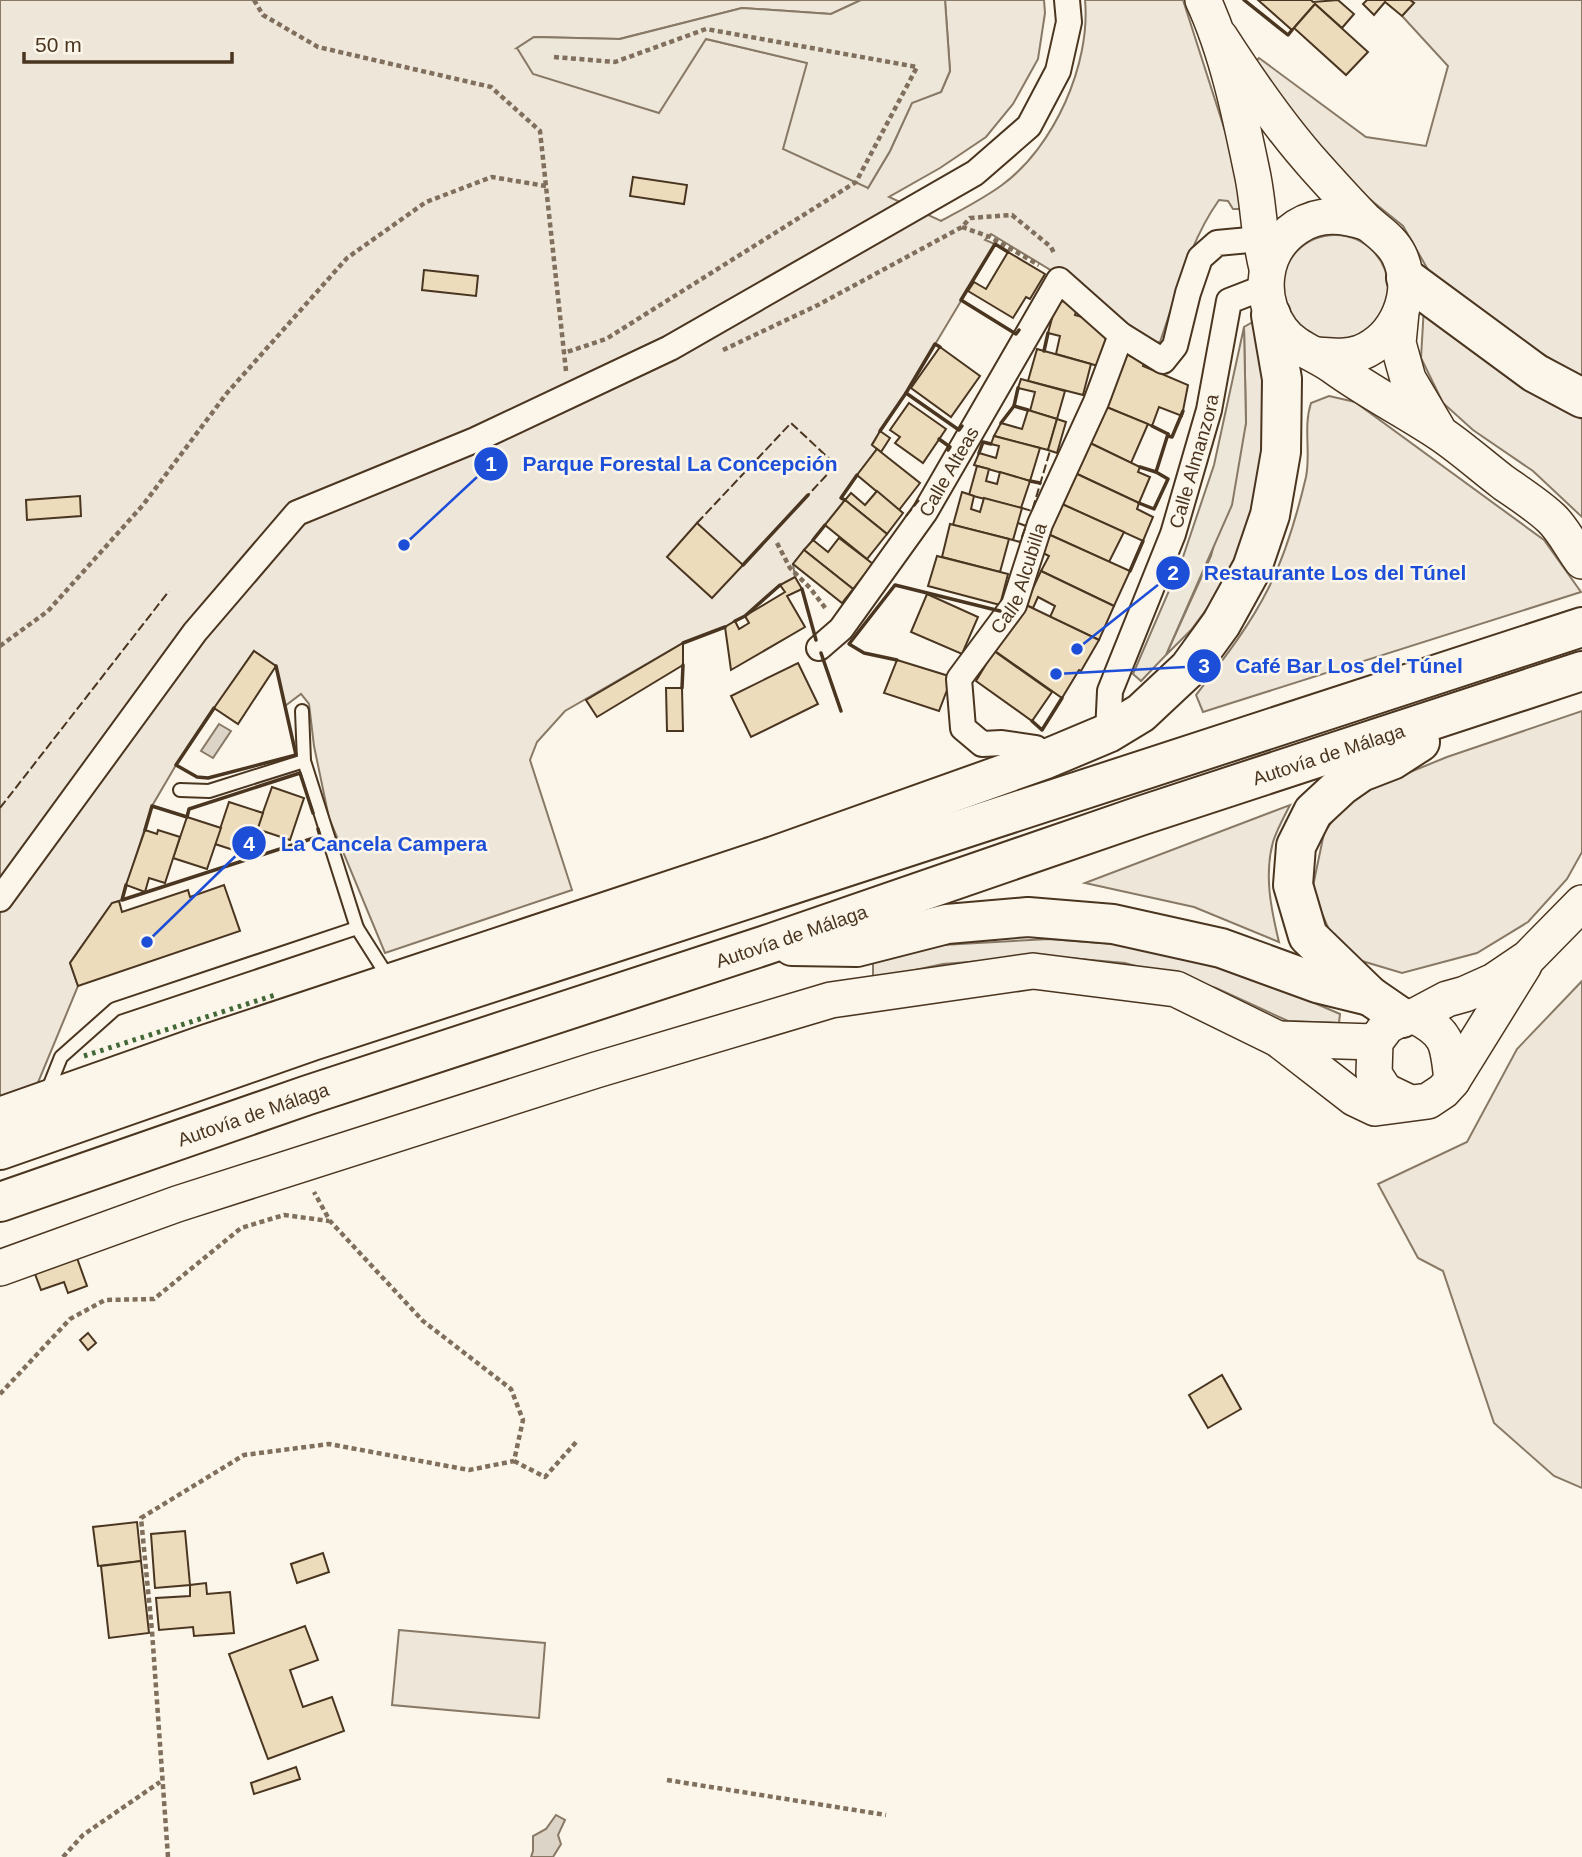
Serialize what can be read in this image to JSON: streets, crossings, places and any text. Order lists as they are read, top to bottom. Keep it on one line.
{"streets":{"highway":["Autovía de Málaga"],"street":["Calle Almanzora","Calle Alteas","Calle Alcubilla"]},"places":["Parque Forestal La Concepción","Restaurante Los del Túnel","Café Bar Los del Túnel","La Cancela Campera"],"scale_bar":"50 m"}
